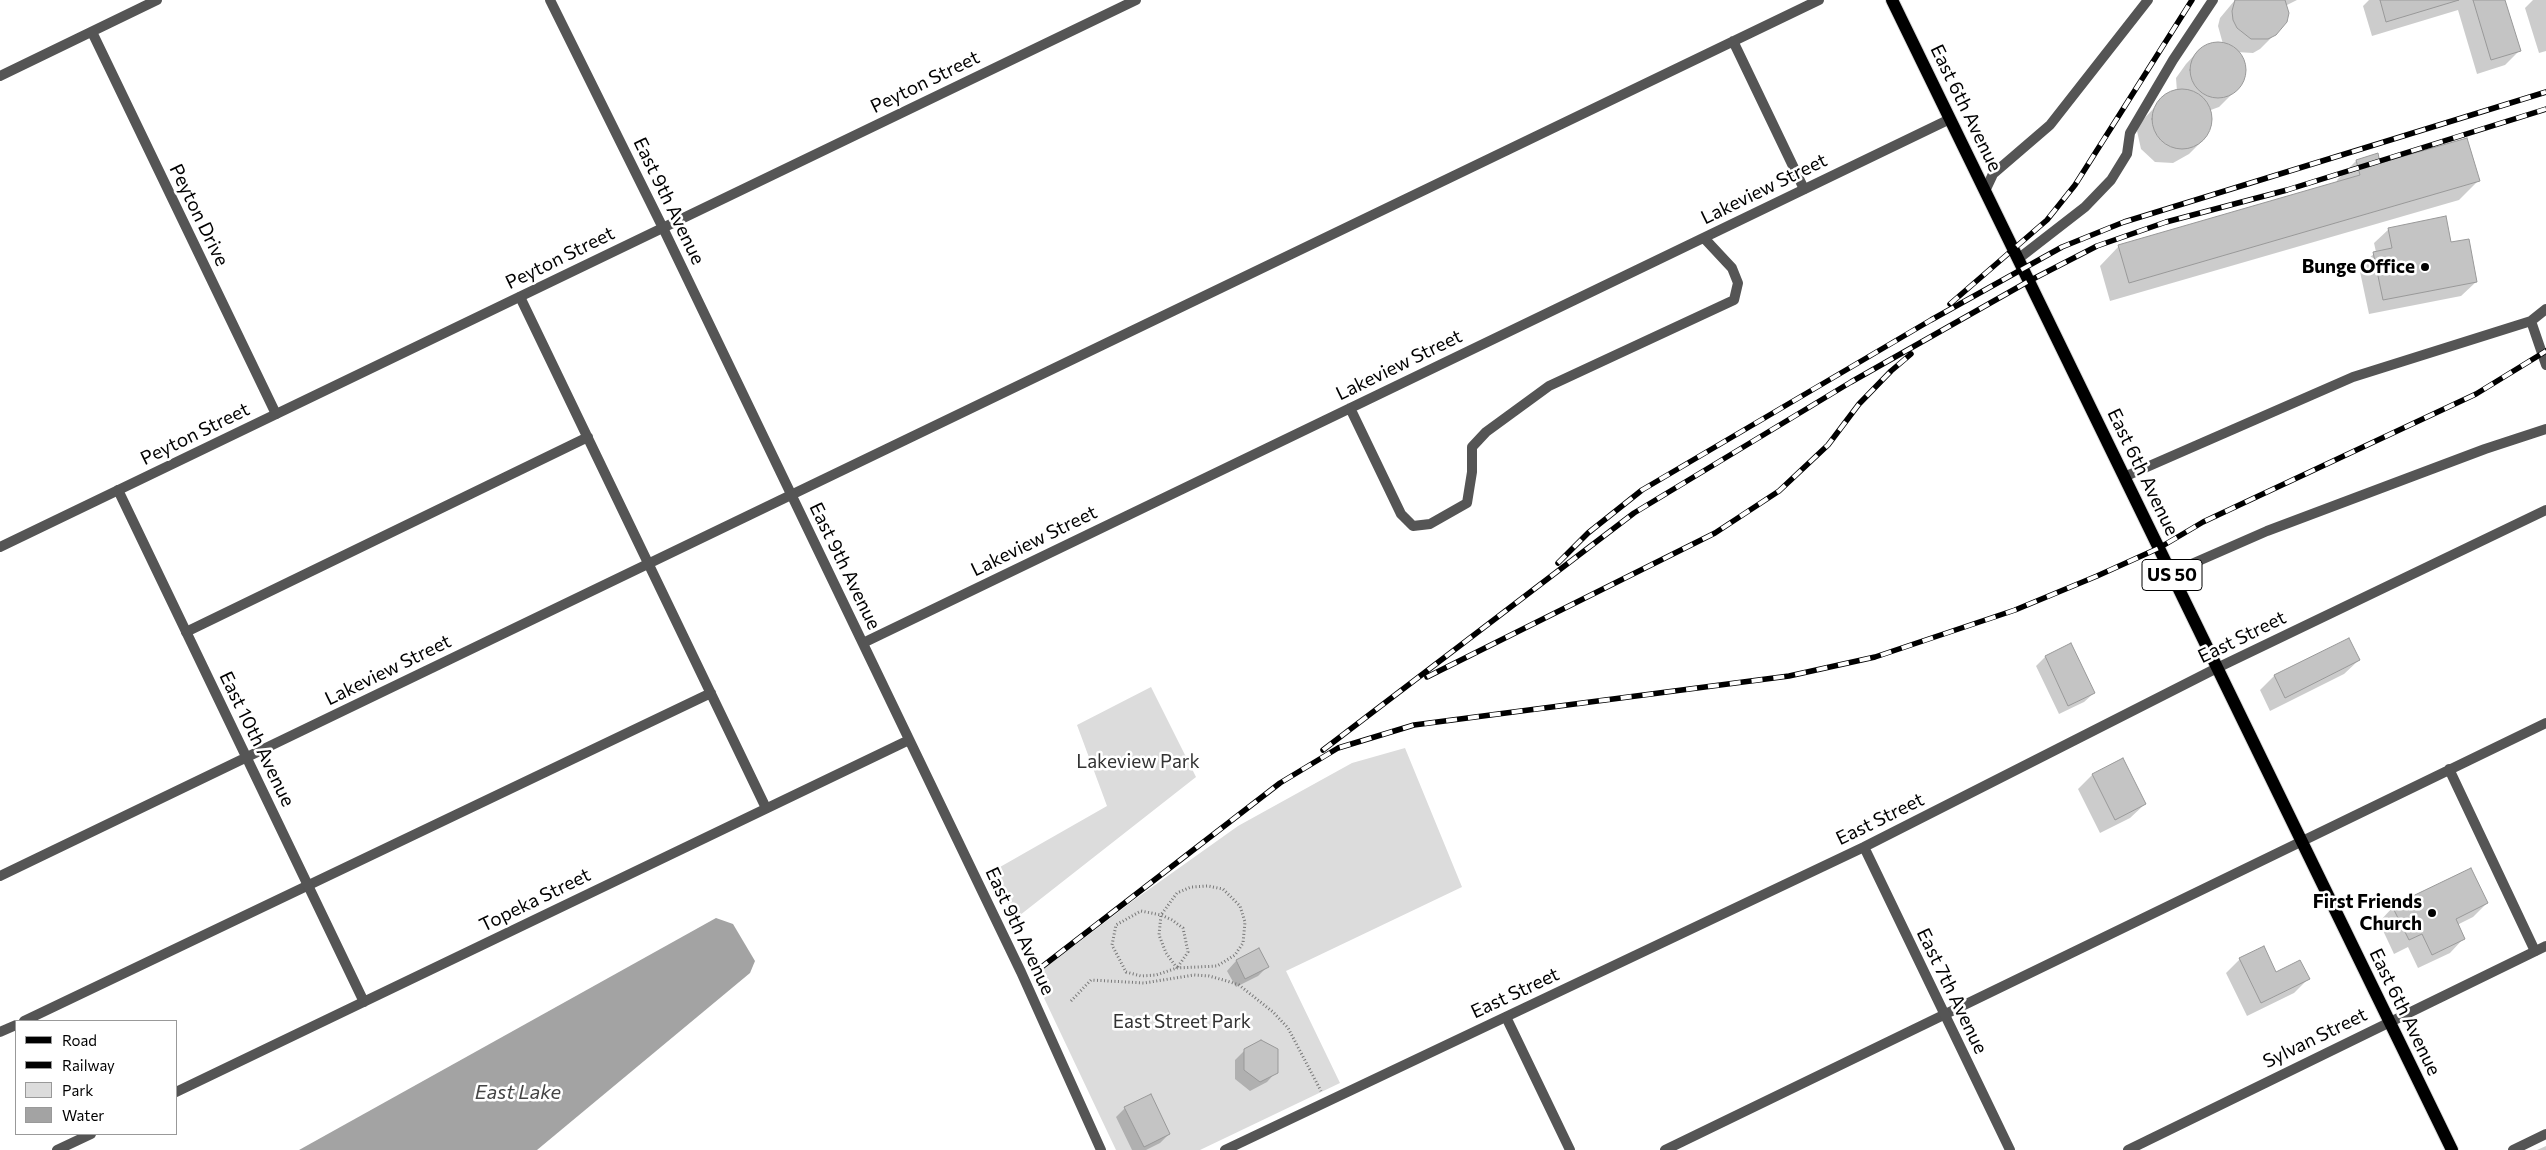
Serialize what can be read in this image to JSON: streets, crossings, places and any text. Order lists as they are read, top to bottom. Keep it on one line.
{"streets":{"main road":["East 6th Avenue","US 50"],"street":["Peyton Street","Lakeview Street","East 9th Avenue","Peyton Drive","East Street","East 10th Avenue","Topeka Street","East 7th Avenue","Sylvan Street"]},"crossings":[["Peyton Street","East 9th Avenue"],["Peyton Street","Peyton Drive"],["Peyton Street","East 10th Avenue"],["East 6th Avenue","Lakeview Street"],["East 6th Avenue","East Street"],["East 6th Avenue","Sylvan Street"],["Lakeview Street","East 9th Avenue"],["Lakeview Street","East 10th Avenue"],["East 9th Avenue","Topeka Street"],["East Street","East 7th Avenue"],["East 10th Avenue","Topeka Street"]],"water":["East Lake"],"parks":["Lakeview Park","East Street Park"],"places":["Bunge Office","First Friends Church"],"legend":["Road","Railway","Park","Water"]}
